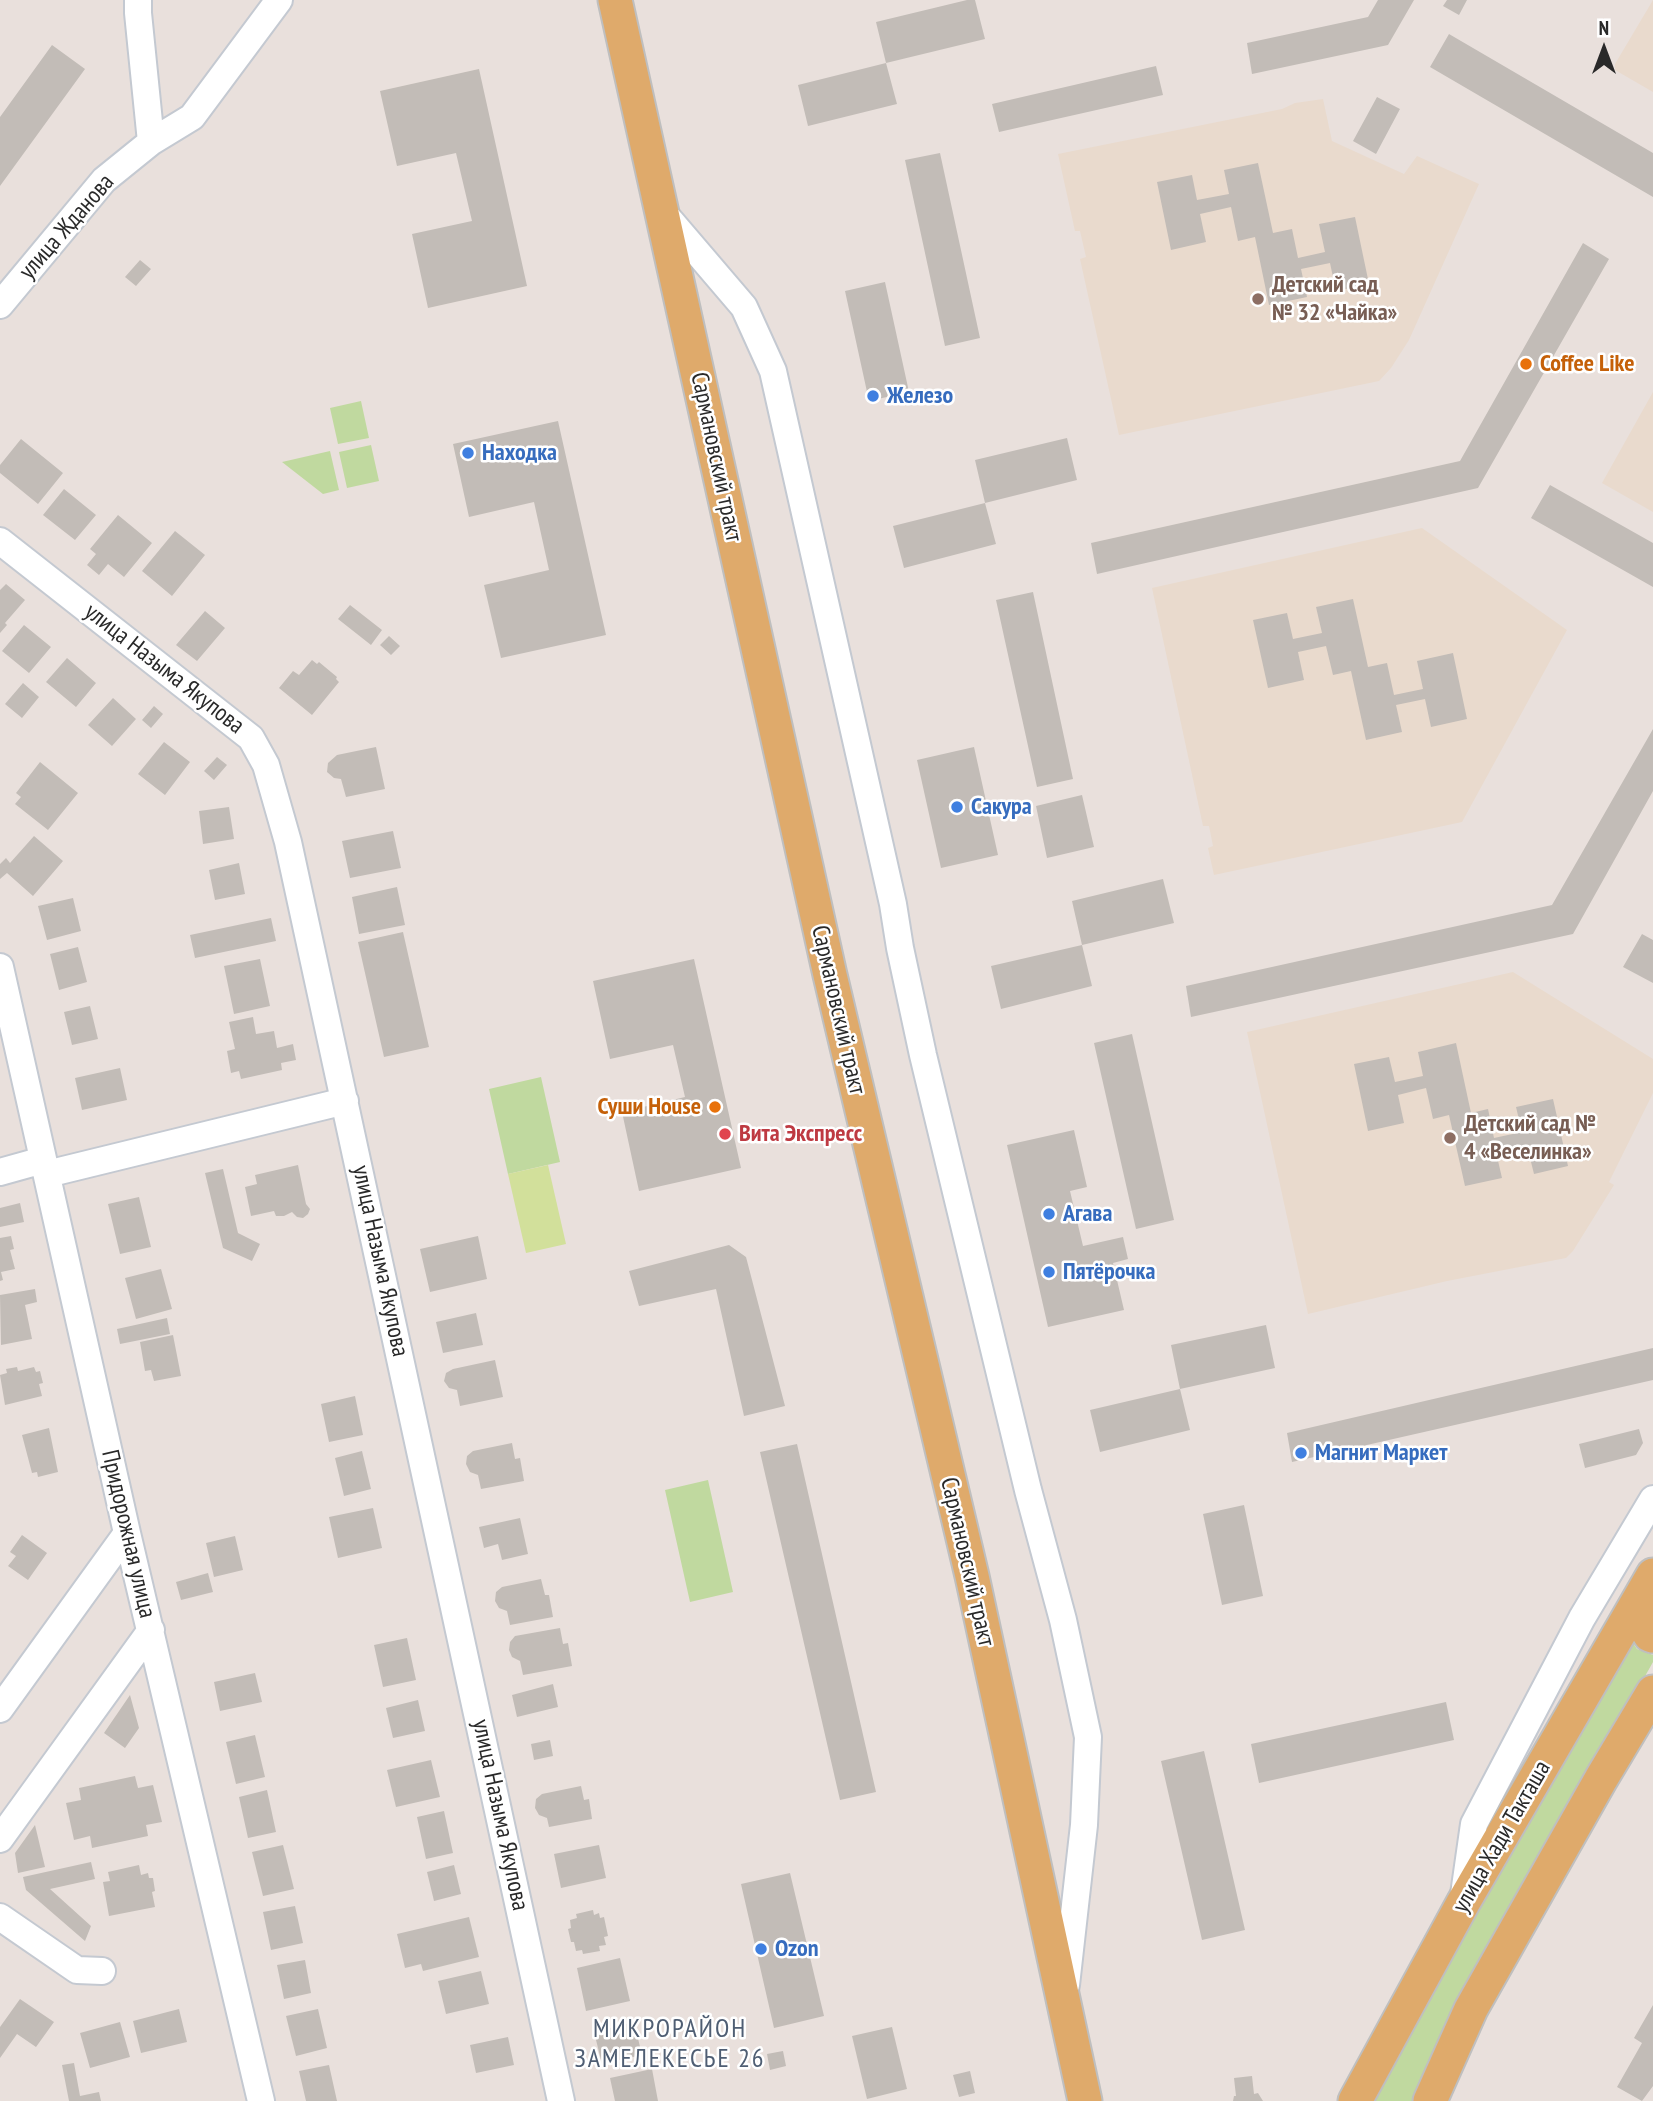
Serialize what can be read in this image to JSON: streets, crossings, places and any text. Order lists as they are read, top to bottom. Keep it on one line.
{"streets":{"main road":["Сармановский тракт","улица Хади Такташа"],"street":["улица Жданова","улица Назыма Якупова","Придорожная улица"]},"districts":["МИКРОРАЙОН ЗАМЕЛЕКЕСЬЕ 26"],"places":["Детский сад № 32 «Чайка»","Coffee Like","Железо","Находка","Сакура","Суши House","Вита Экспресс","Детский сад № 4 «Веселинка»","Агава","Пятёрочка","Магнит Маркет","Ozon"],"north":"top"}
